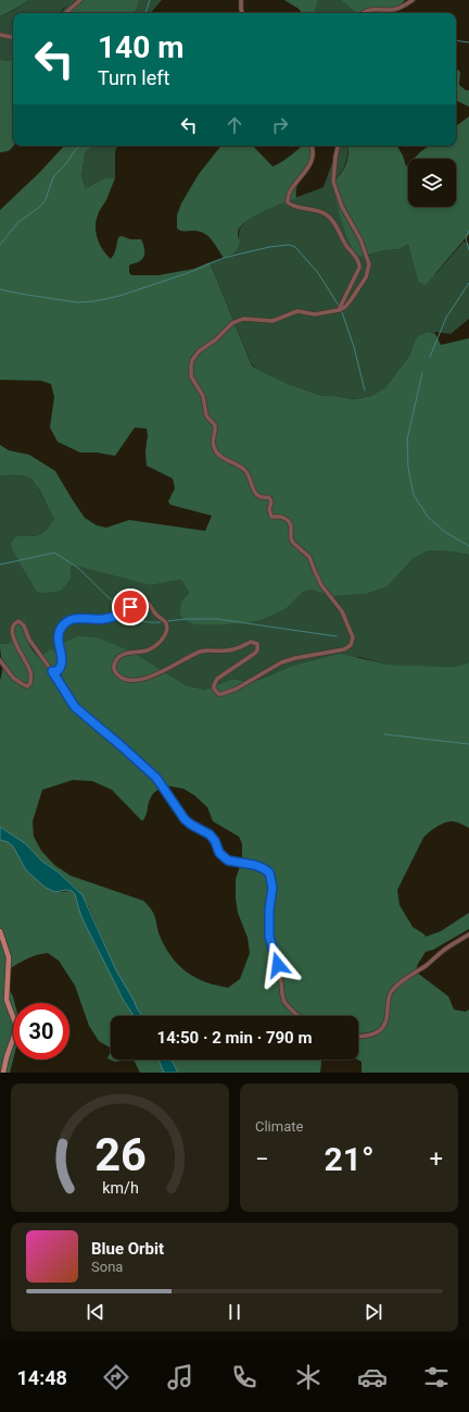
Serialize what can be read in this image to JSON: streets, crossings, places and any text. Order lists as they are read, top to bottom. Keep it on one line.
{"page":{"turn":["140 m","Turn left"],"limit":"30","trip":"14:50 · 2 min · 790 m","tile":"Climate","heat":["−","21°","+"],"song":["Blue Orbit","Sona"],"tabs":"14:48","gauge":["26","km/h"]}}
